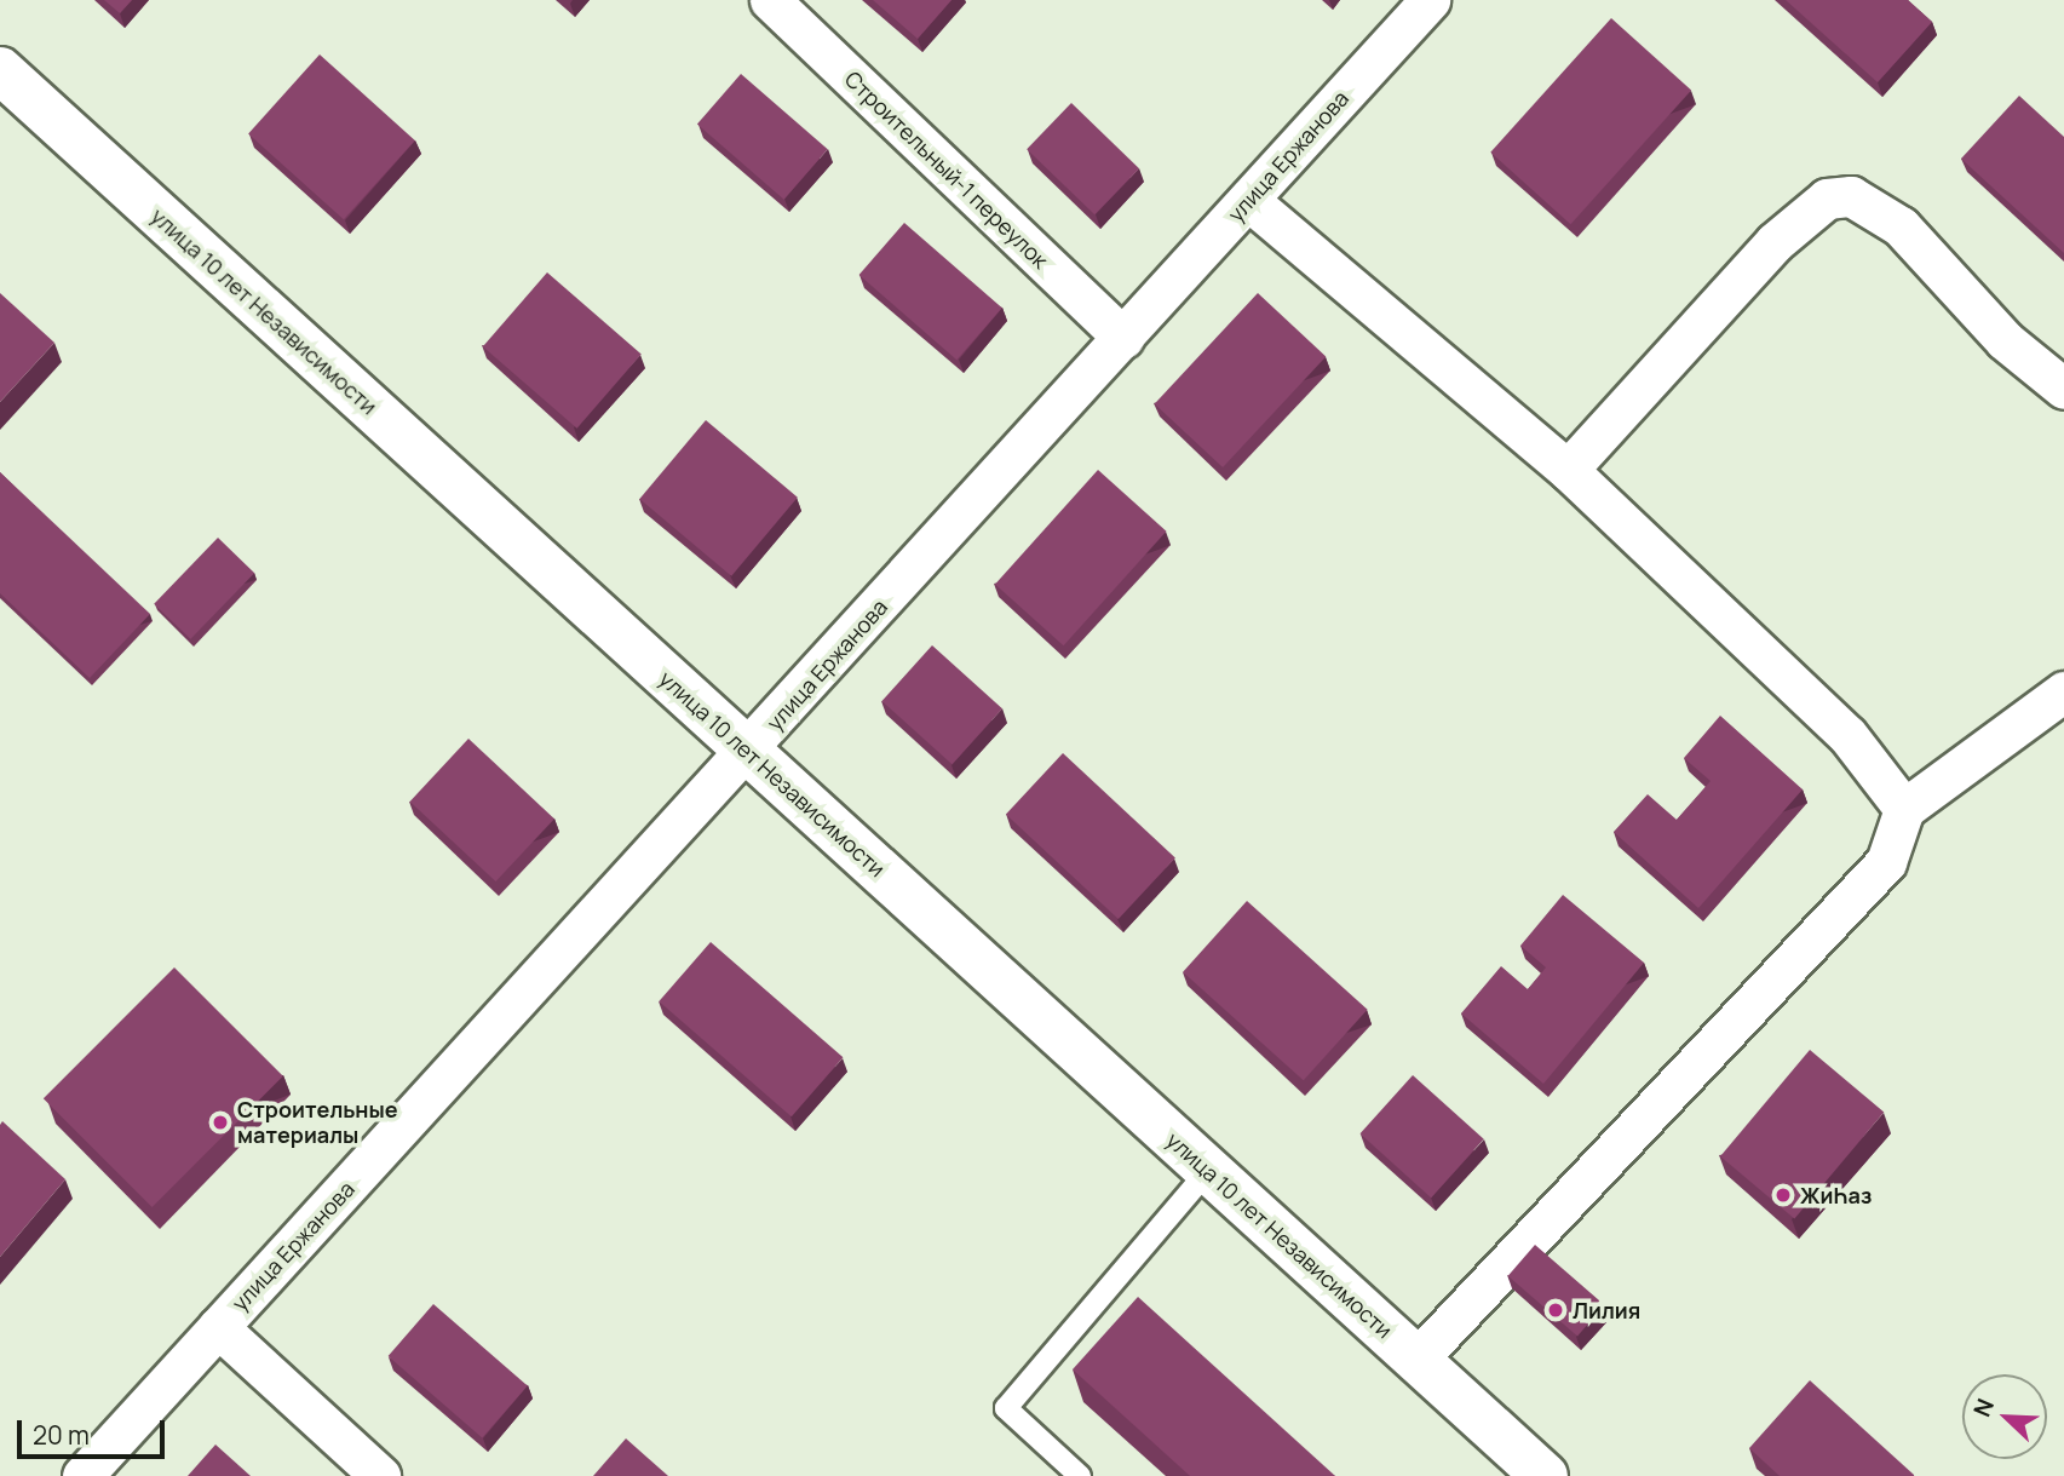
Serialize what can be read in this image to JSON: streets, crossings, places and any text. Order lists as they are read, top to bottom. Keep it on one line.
{"streets":{"street":["улица Ержанова","Строительный-1 переулок","улица 10 лет Независимости"]},"crossings":[["улица Ержанова","Строительный-1 переулок"],["улица Ержанова","улица 10 лет Независимости"]],"places":["Строительные материалы","ЖиҺаз","Лилия"],"scale_bar":"20 m","north":"top left"}
